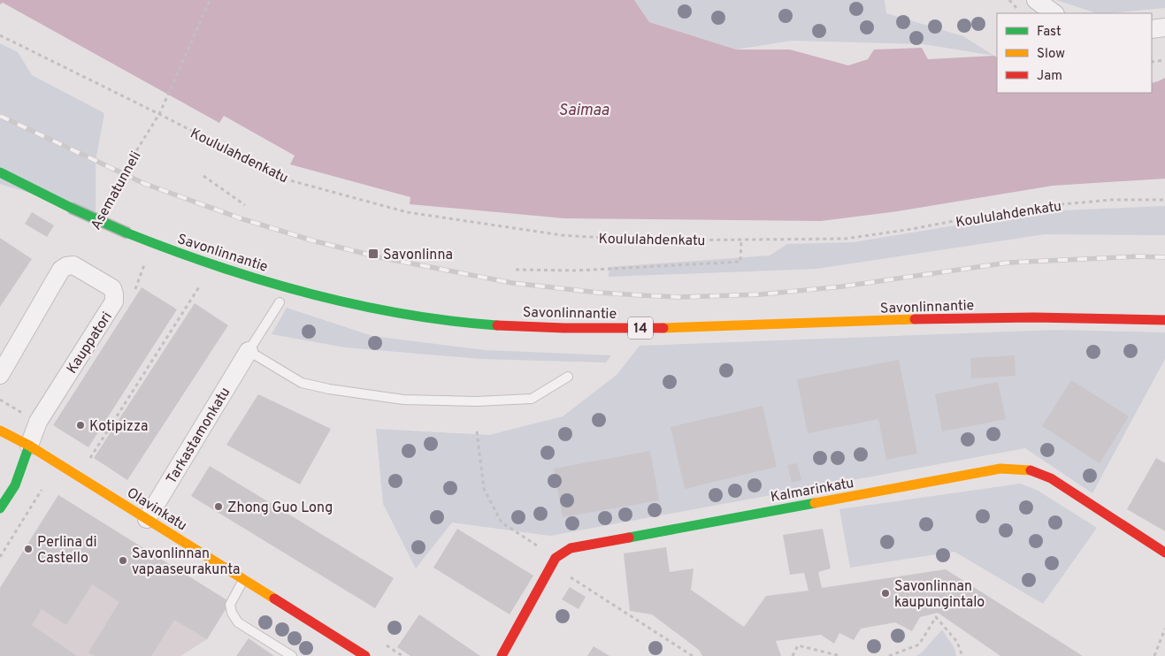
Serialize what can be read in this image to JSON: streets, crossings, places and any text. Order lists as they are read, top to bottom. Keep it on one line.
{"streets":{"main road":["Savonlinnantie","14","Kauppatori","Kalmarinkatu","Olavinkatu"],"street":["Tarkastamonkatu"],"path":["Koululahdenkatu","Asematunneli"]},"crossings":[["Koululahdenkatu","Asematunneli"],["Savonlinnantie","14"],["Kauppatori","Olavinkatu"],["Tarkastamonkatu","Olavinkatu"]],"water":["Saimaa"],"places":{"transit":["Savonlinna"],"other":["Kotipizza","Zhong Guo Long","Perlina di Castello","Savonlinnan vapaaseurakunta","Savonlinnan kaupungintalo"]},"legend":["Fast","Slow","Jam"]}
